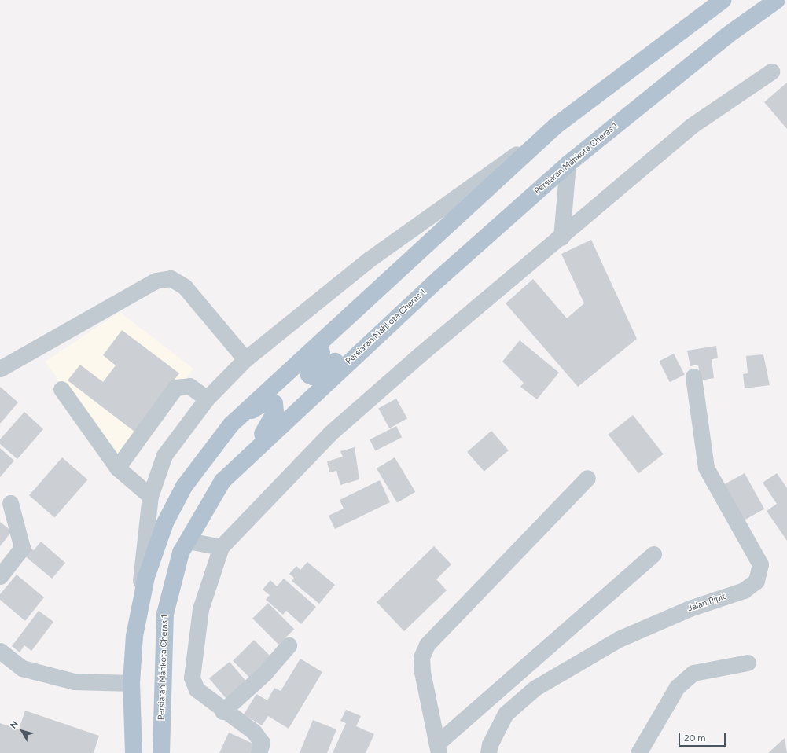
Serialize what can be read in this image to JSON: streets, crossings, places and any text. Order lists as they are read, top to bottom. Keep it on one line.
{"streets":{"main road":["Persiaran Mahkota Cheras 1"],"lane":["Jalan Pipit"]},"scale_bar":"20 m","north":"top left"}
